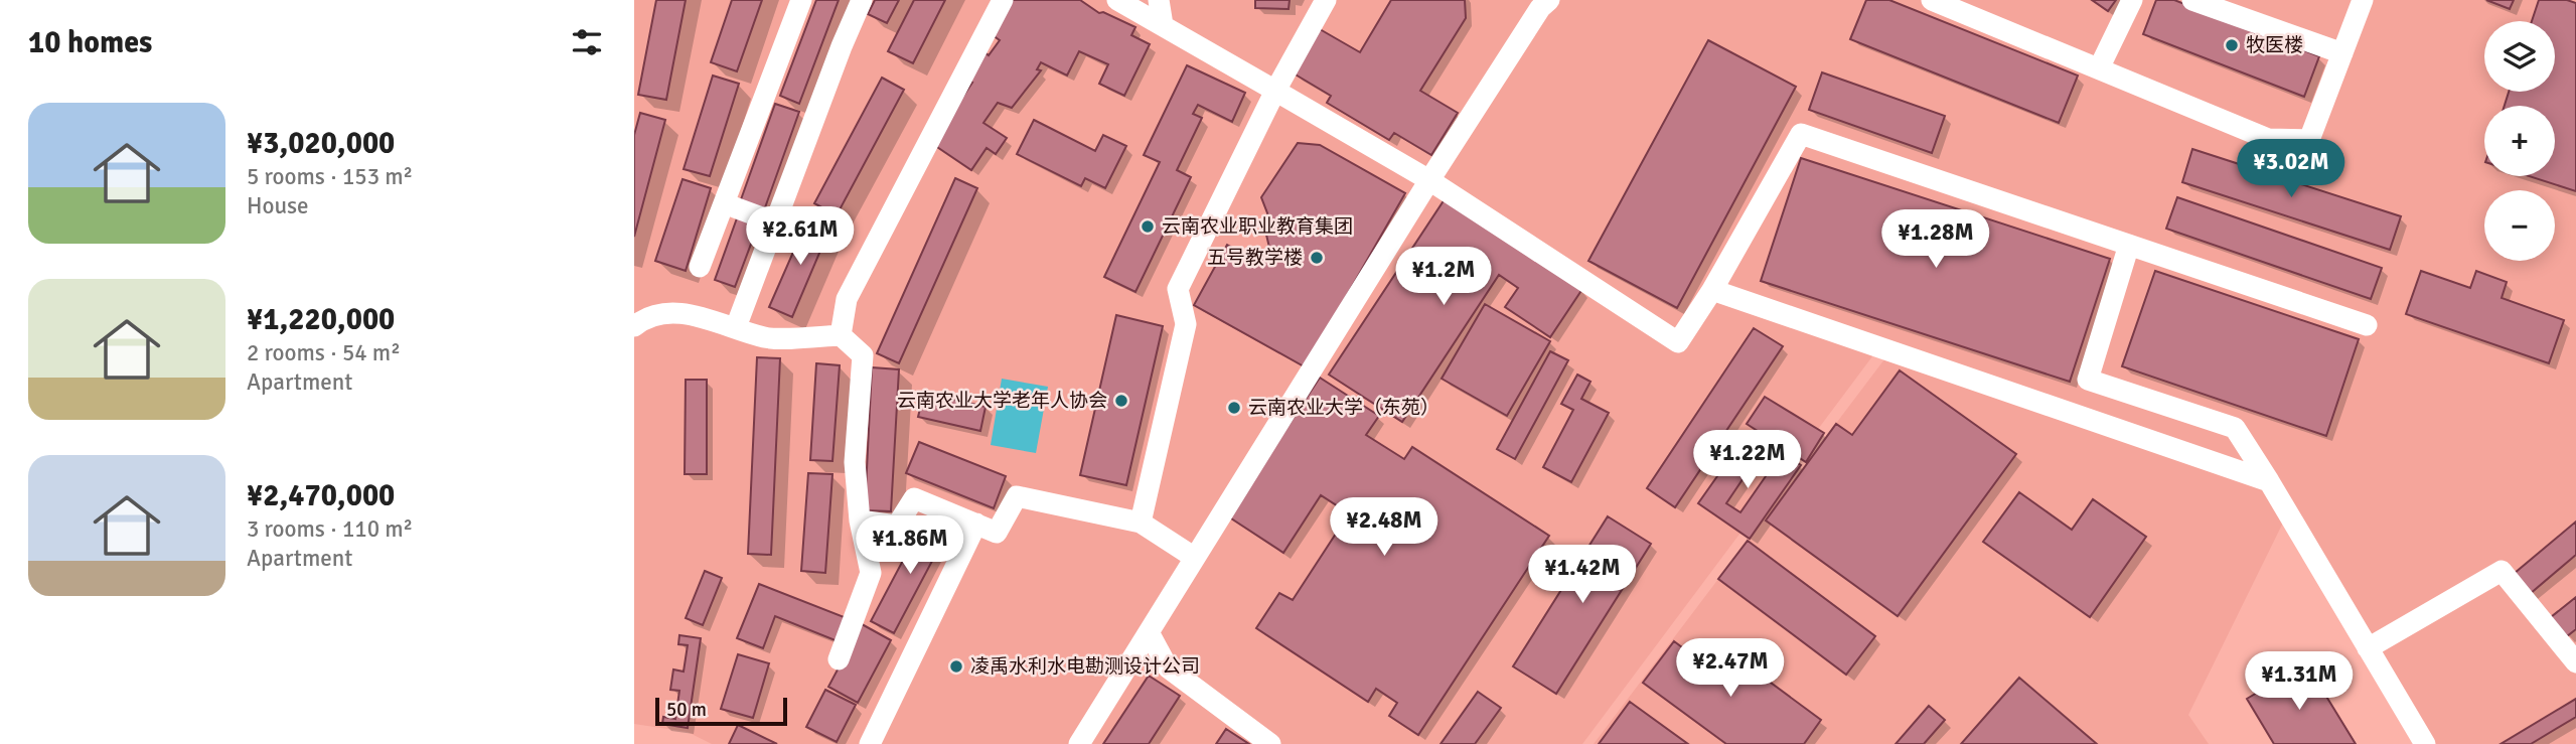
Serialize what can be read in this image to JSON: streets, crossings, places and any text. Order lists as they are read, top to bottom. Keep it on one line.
{"places":["牧医楼","云南农业职业教育集团","五号教学楼","云南农业大学老年人协会","云南农业大学（东苑）","凌禹水利水电勘测设计公司"],"scale_bar":"50 m","page":{"heading":"10 homes","map_buttons":["+","−"],"list":[{"name":"¥3,020,000","note":"5 rooms · 153 m² · House"},{"name":"¥1,220,000","note":"2 rooms · 54 m² · Apartment"},{"name":"¥2,470,000","note":"3 rooms · 110 m² · Apartment"}],"price":["¥3.02M","¥2.61M","¥1.28M","¥1.2M","¥1.22M","¥2.48M","¥1.86M","¥1.42M","¥2.47M","¥1.31M"],"scale":"50 m"}}
